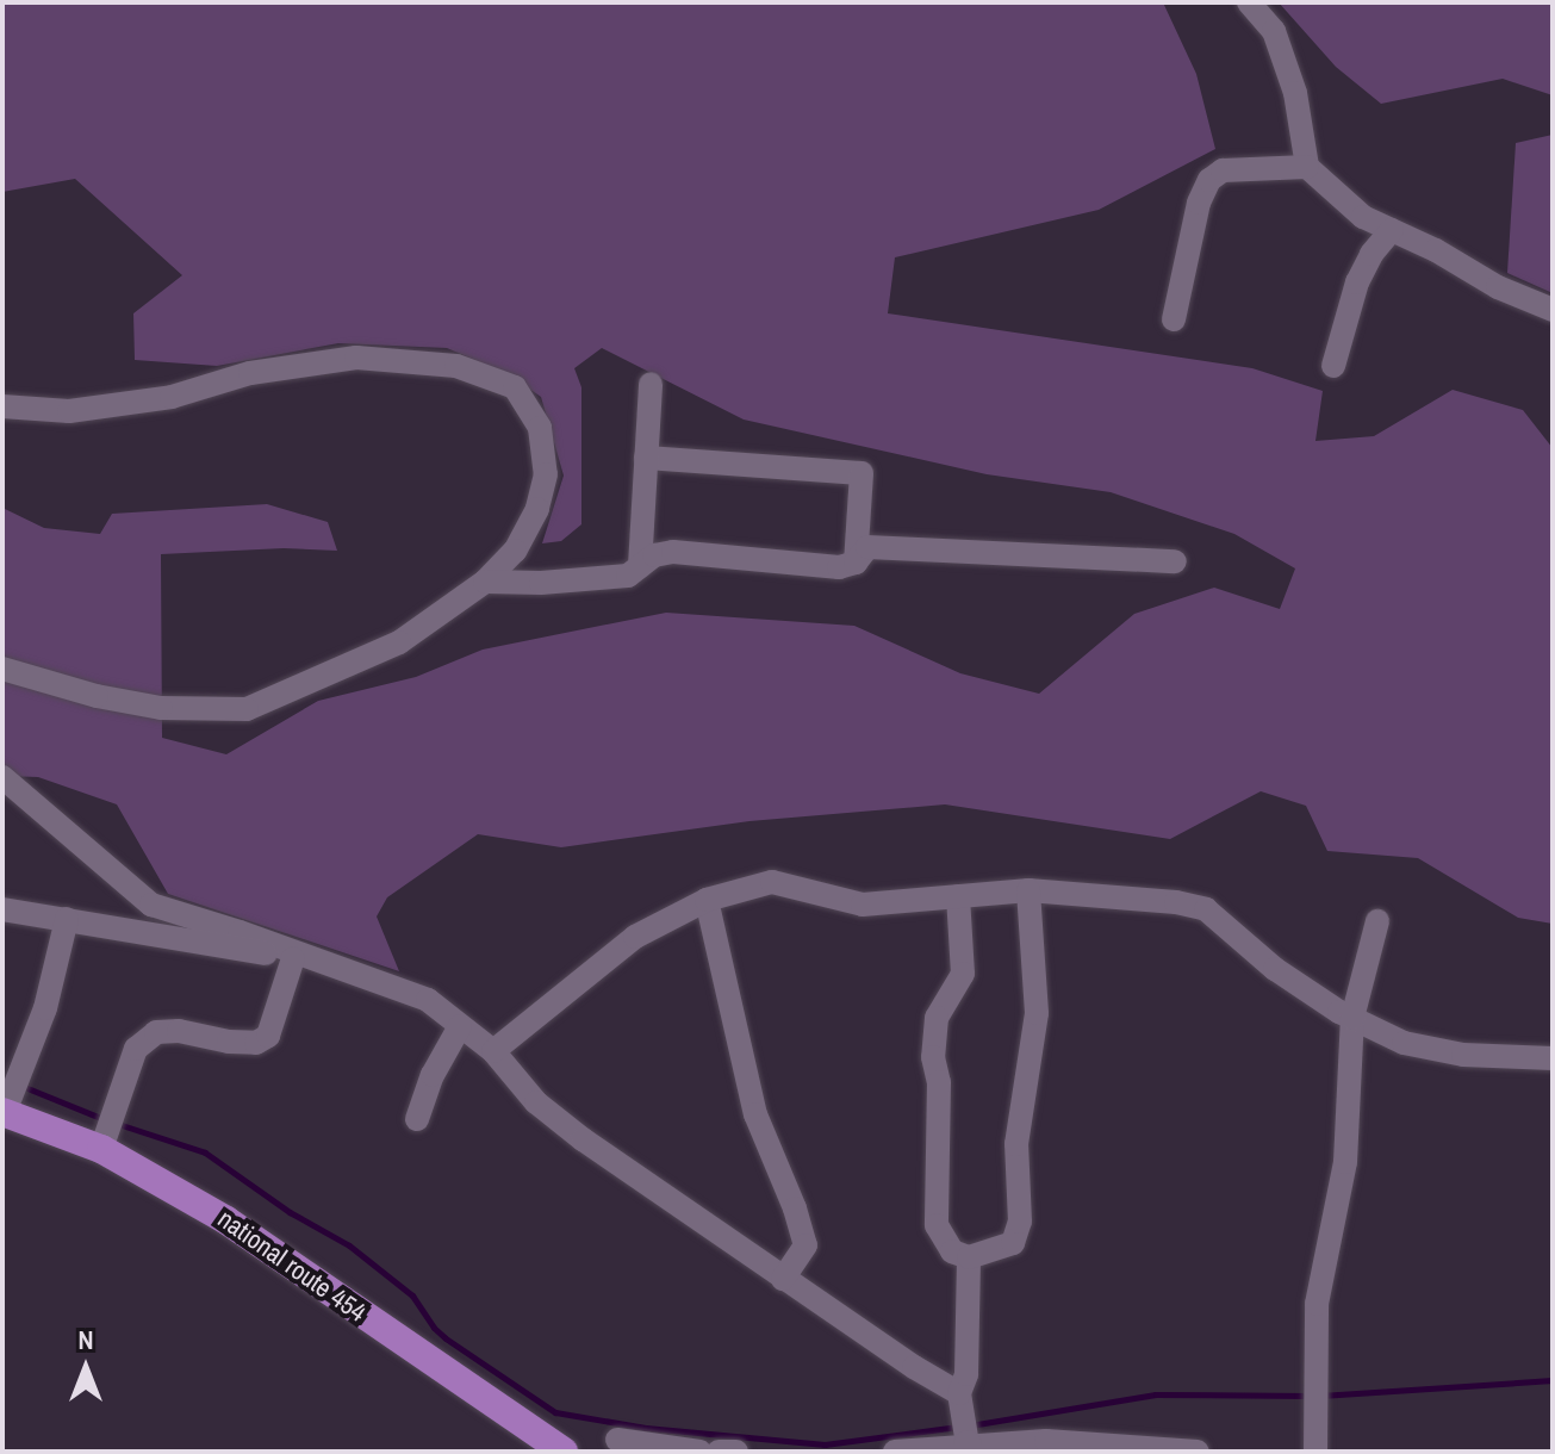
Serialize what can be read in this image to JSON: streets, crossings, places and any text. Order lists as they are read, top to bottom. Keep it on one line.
{"streets":{"highway":["national route 454"]},"north":"top"}
